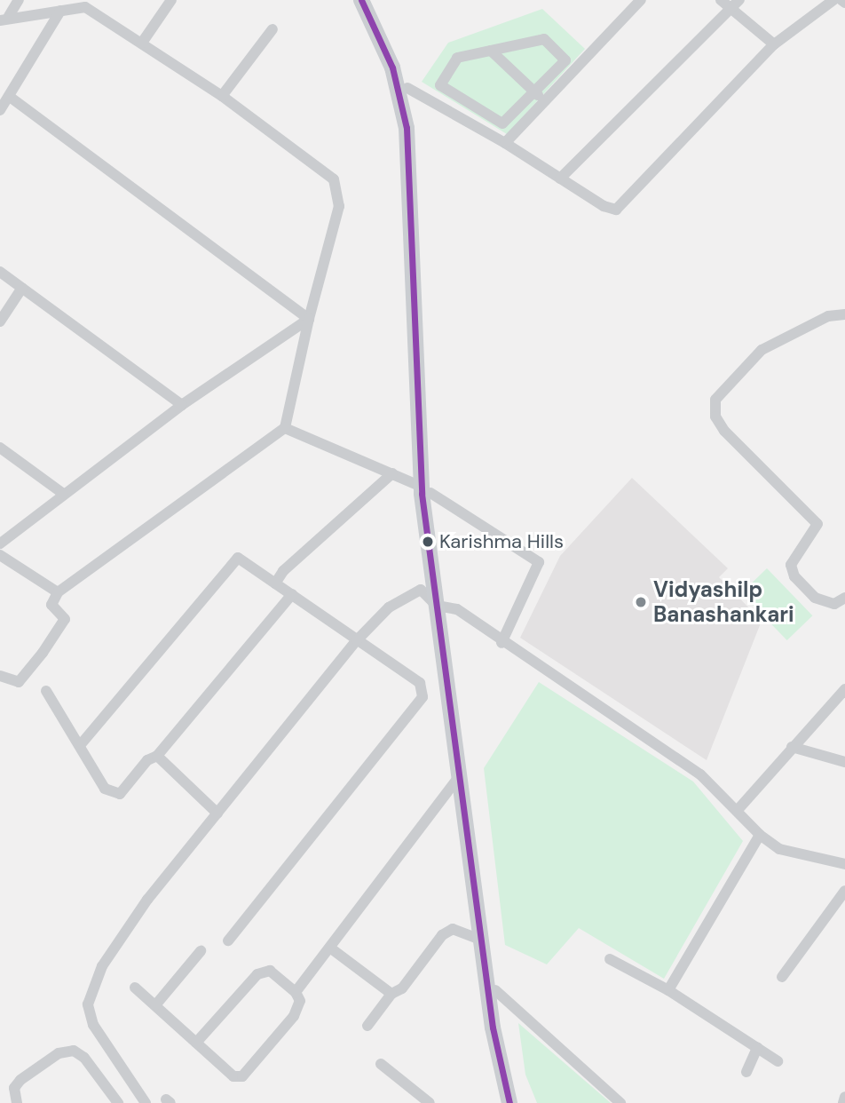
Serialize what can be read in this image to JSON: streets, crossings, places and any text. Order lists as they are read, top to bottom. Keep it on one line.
{"places":["Karishma Hills","Vidyashilp Banashankari"]}
